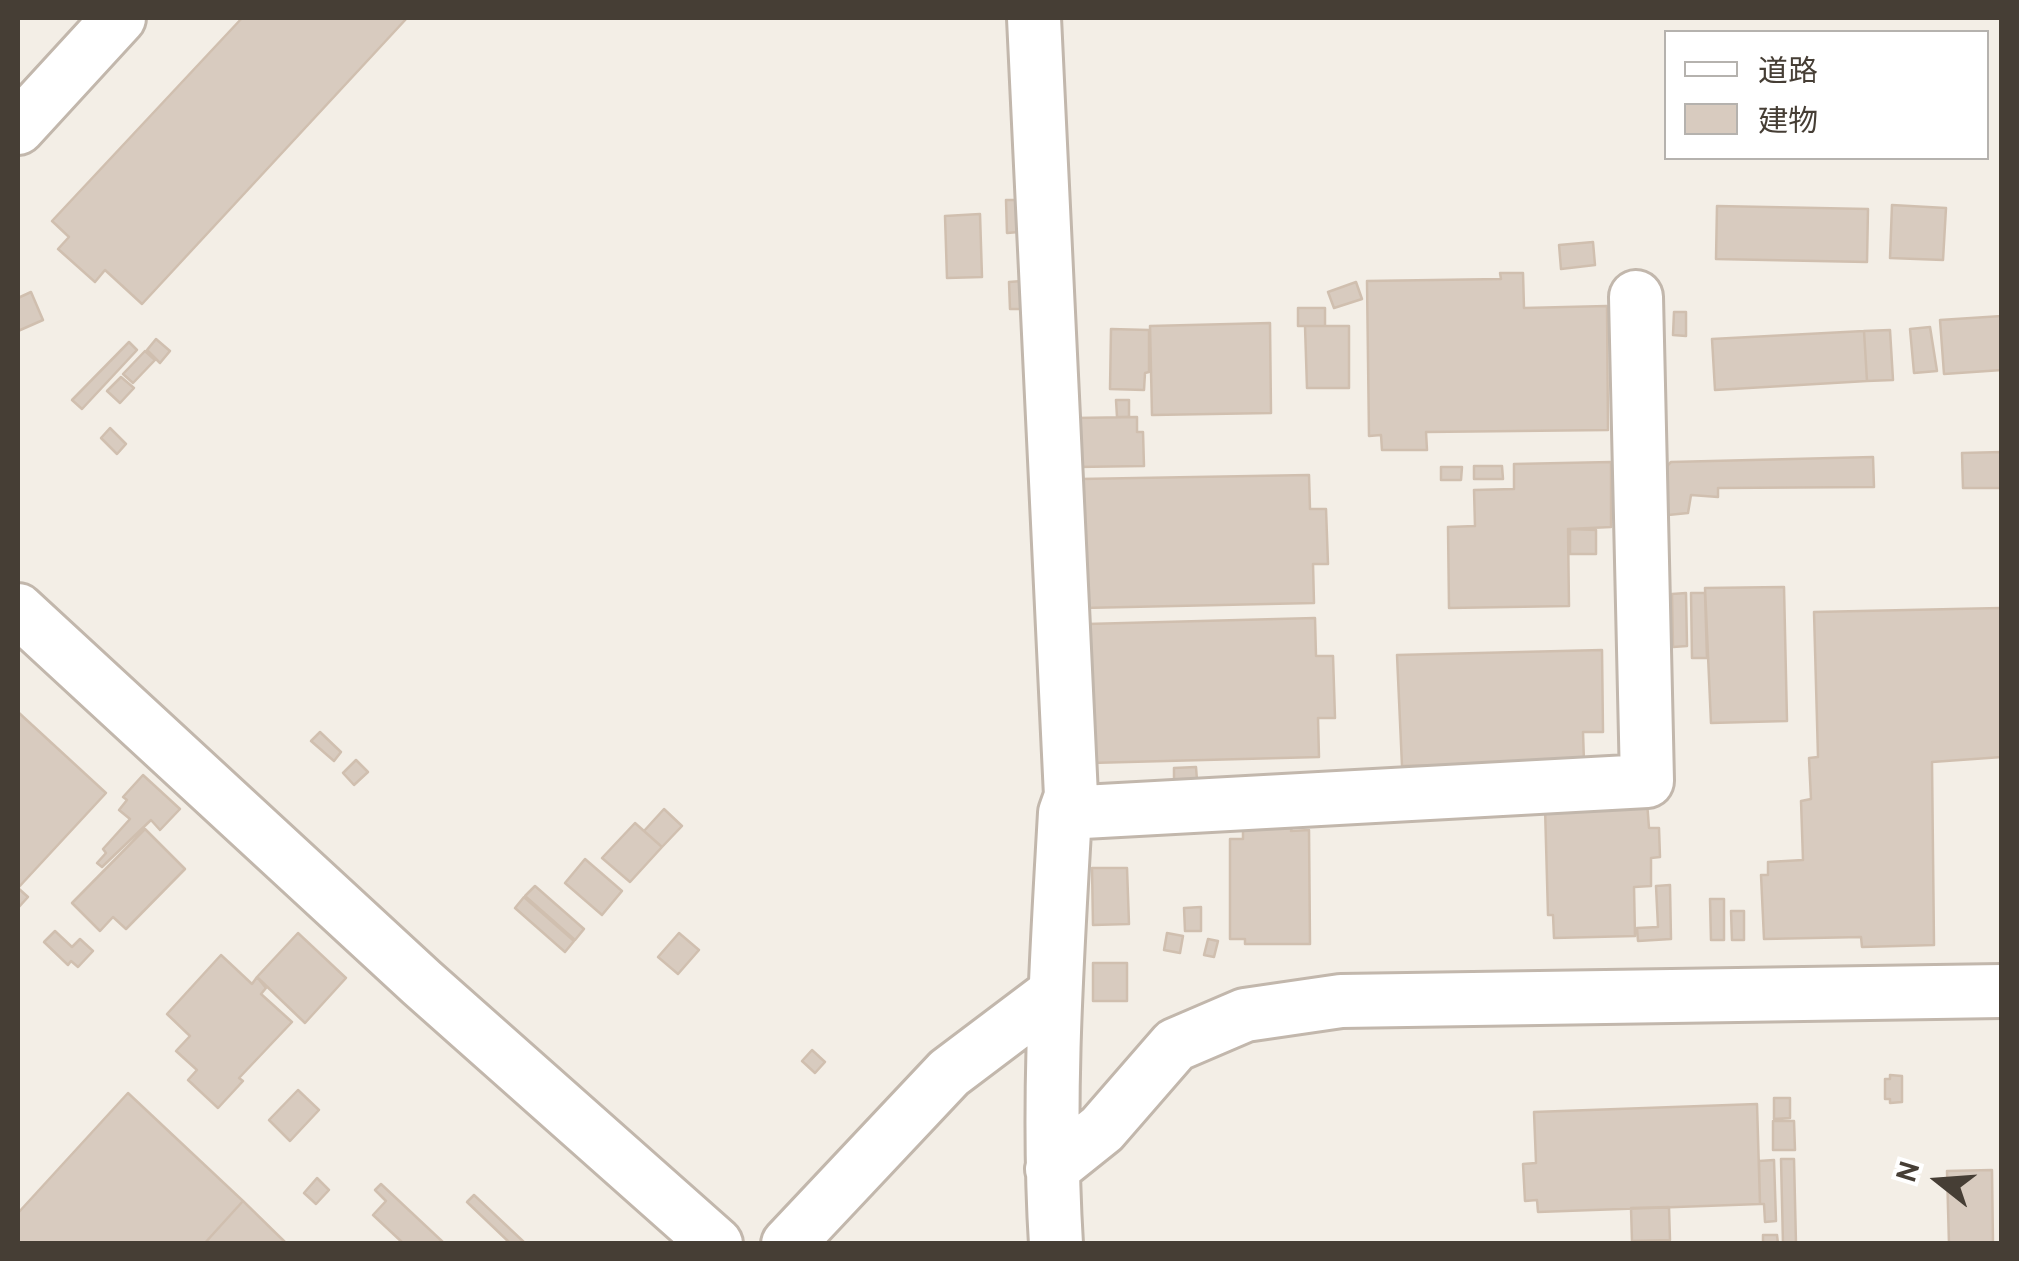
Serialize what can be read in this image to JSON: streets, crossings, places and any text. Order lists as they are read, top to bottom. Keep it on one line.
{"legend":["道路","建物"],"north":"left"}
